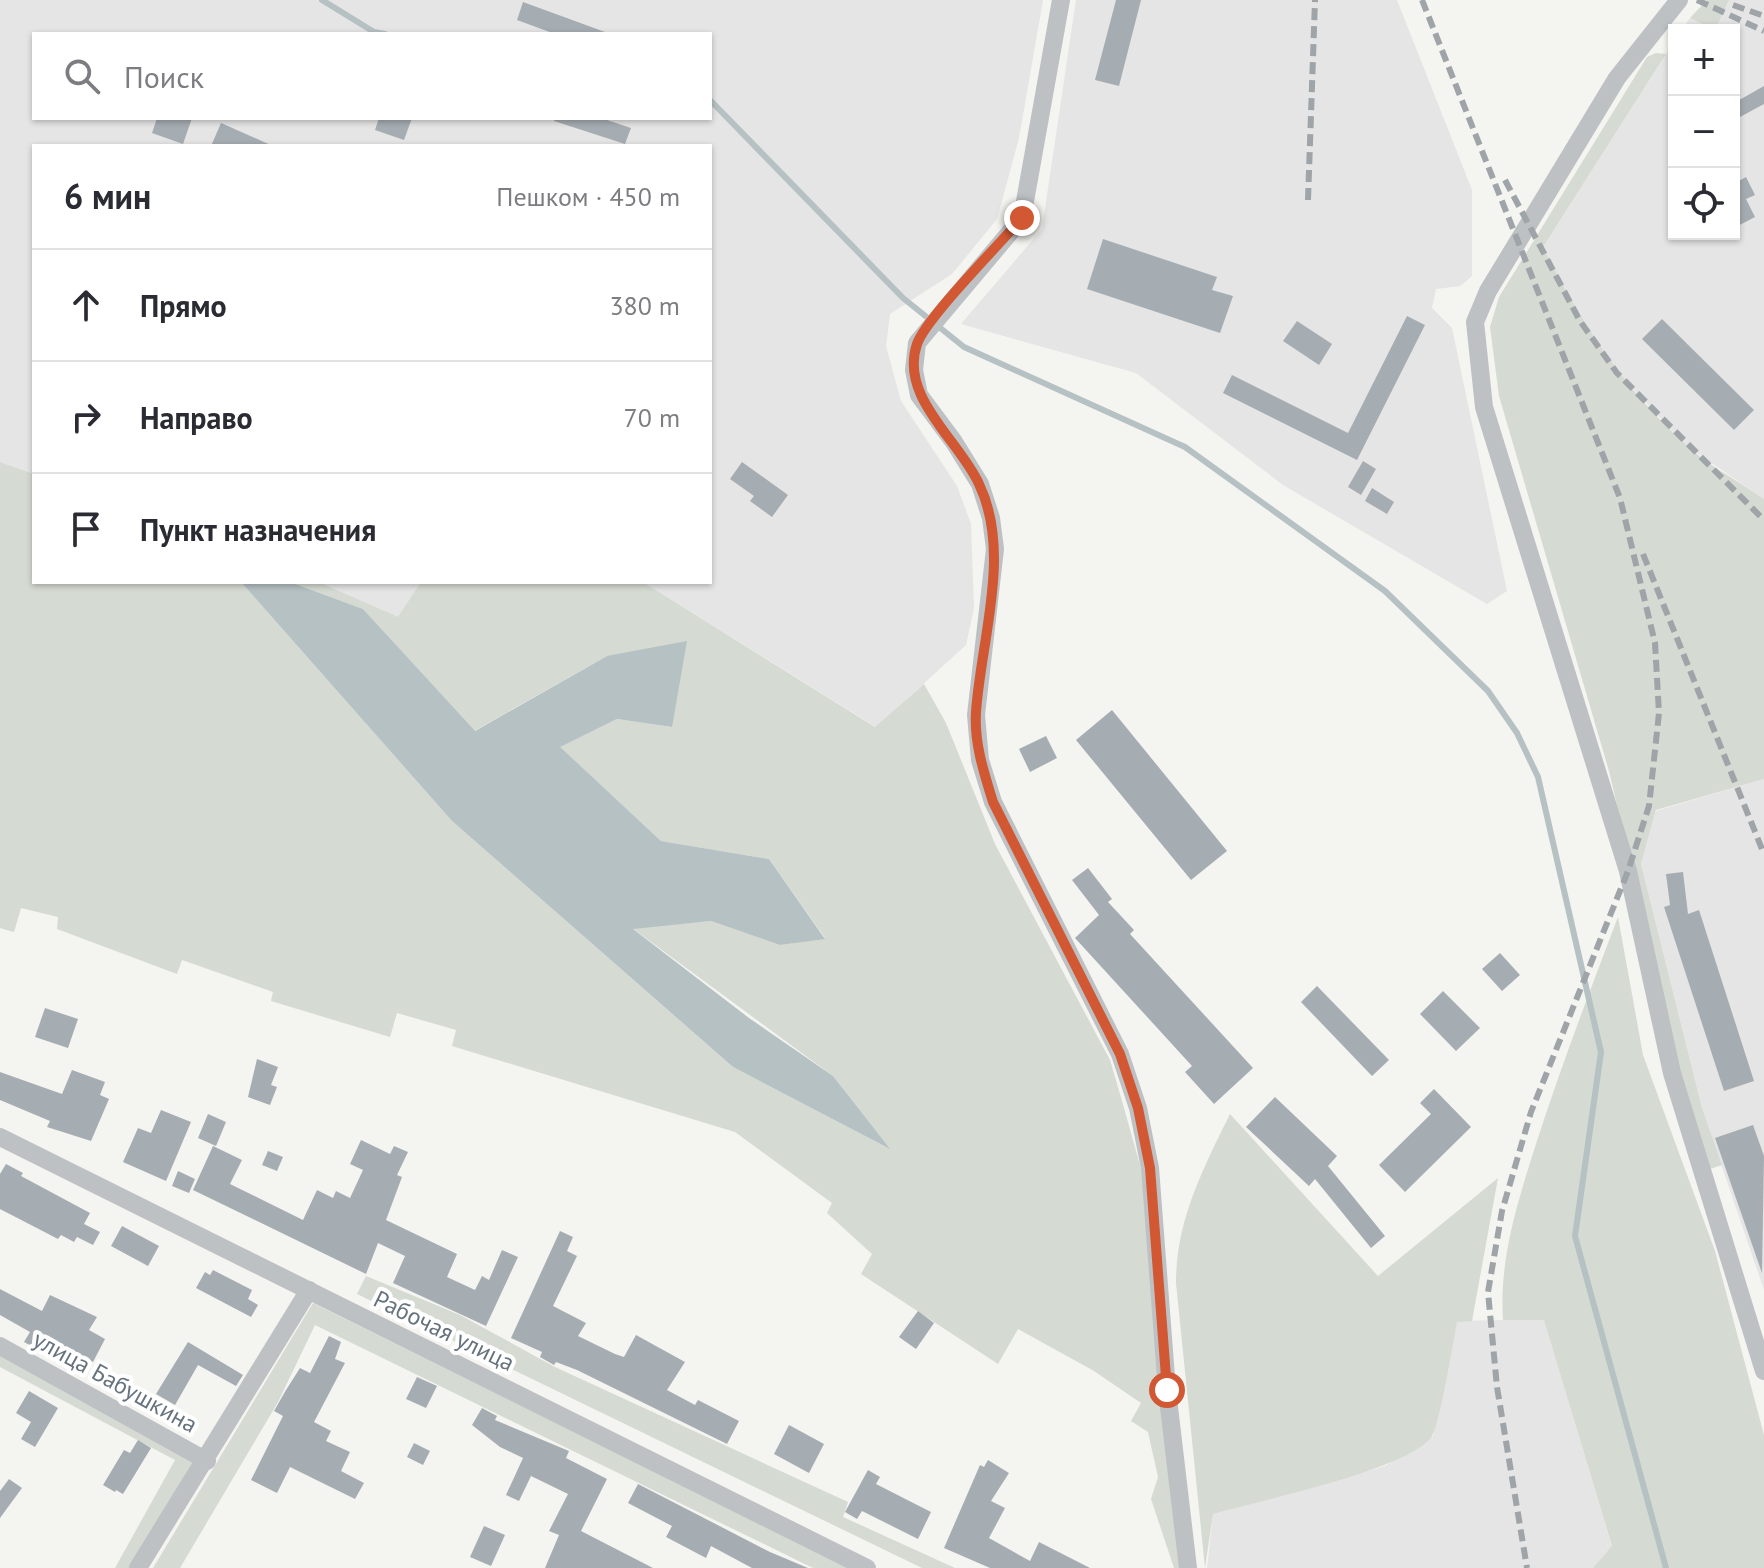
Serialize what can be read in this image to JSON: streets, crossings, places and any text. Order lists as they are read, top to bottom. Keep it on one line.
{"streets":{"street":["Рабочая улица","улица Бабушкина"]},"crossings":[["Рабочая улица","улица Бабушкина"]],"page":{"map_buttons":["+","−"],"search":"Поиск","heading":["6 мин","Пешком · 450 m"],"list":[["Прямо","380 m"],["Направо","70 m"],"Пункт назначения"]}}
